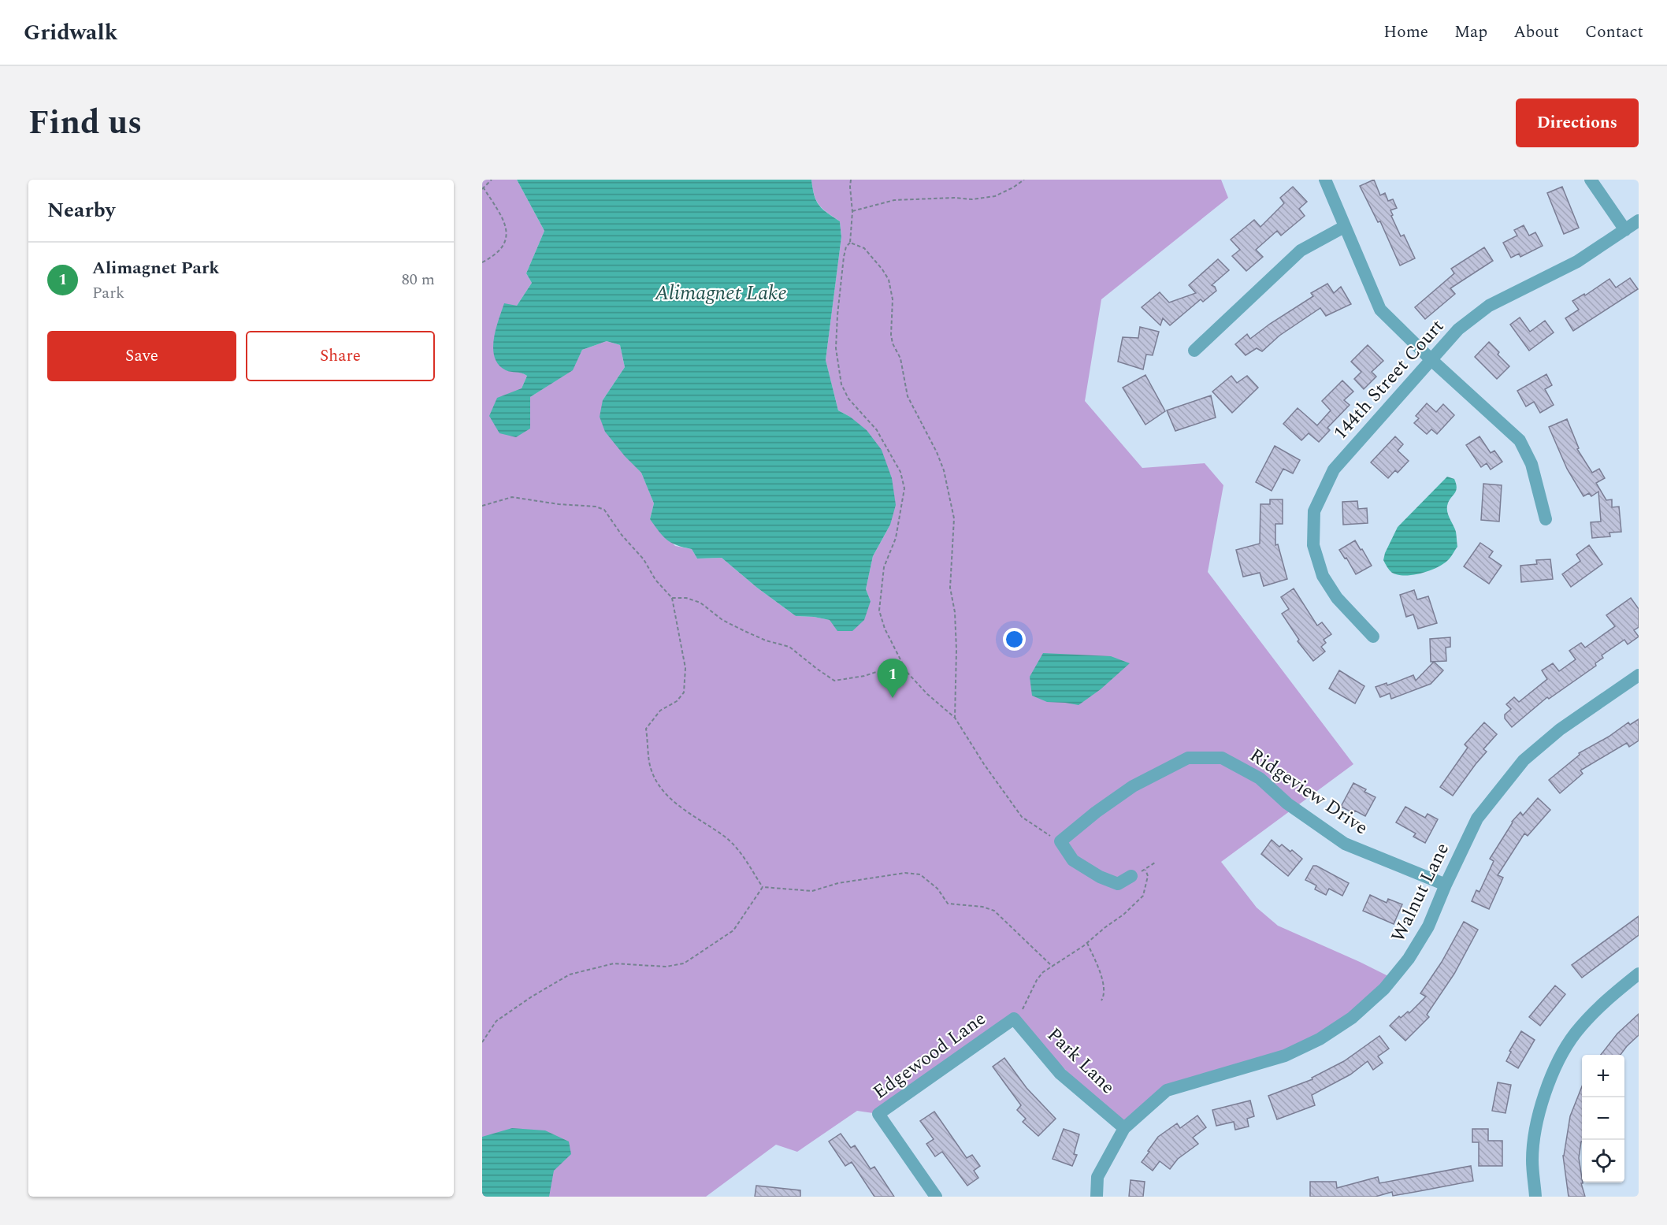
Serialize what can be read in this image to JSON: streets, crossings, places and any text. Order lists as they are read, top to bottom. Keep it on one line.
{"streets":{"street":["144th Street Court","Ridgeview Drive","Walnut Lane","Edgewood Lane","Park Lane"]},"crossings":[["Ridgeview Drive","Walnut Lane"],["Walnut Lane","Park Lane"],["Edgewood Lane","Park Lane"]],"water":["Alimagnet Lake"],"page":{"header":"Gridwalk","nav":["Home","Map","About","Contact"],"title":"Find us","buttons":["Directions",["Save","Share"]],"heading":"Nearby","list":[{"mark":"1","name":"Alimagnet Park","note":"Park","value":"80 m"}],"pins":"1","map_buttons":["+","−"]}}
